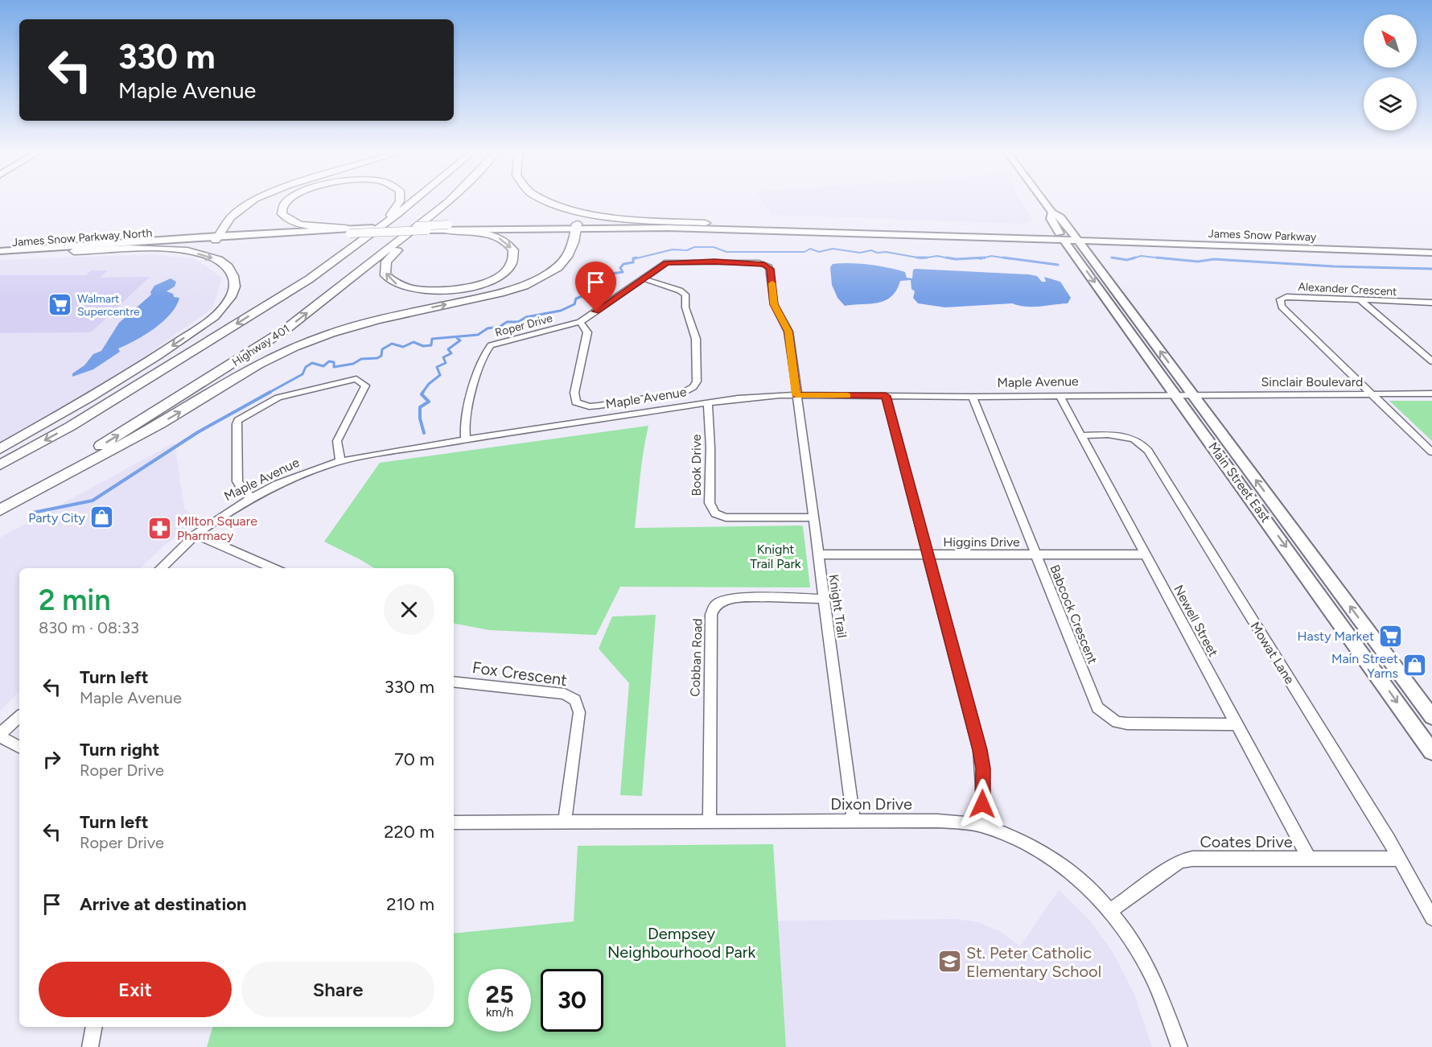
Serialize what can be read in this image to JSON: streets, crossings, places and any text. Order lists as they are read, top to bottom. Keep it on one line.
{"streets":{"highway":["Highway 401"],"main road":["James Snow Parkway","James Snow Parkway North","Main Street East"],"street":["Alexander Crescent","Roper Drive","Maple Avenue","Sinclair Boulevard","Book Drive","Higgins Drive","Knight Trail","Babcock Crescent","Newell Street","Mowat Lane","Cobban Road","Fox Crescent","Dixon Drive","Coates Drive"]},"crossings":[["James Snow Parkway","James Snow Parkway North"],["James Snow Parkway","Main Street East"],["James Snow Parkway North","Highway 401"],["James Snow Parkway North","Main Street East"],["Alexander Crescent","Sinclair Boulevard"],["Roper Drive","Maple Avenue"],["Roper Drive","Knight Trail"],["Maple Avenue","Sinclair Boulevard"],["Maple Avenue","Book Drive"],["Maple Avenue","Main Street East"],["Maple Avenue","Knight Trail"],["Maple Avenue","Babcock Crescent"],["Maple Avenue","Newell Street"],["Sinclair Boulevard","Main Street East"],["Book Drive","Knight Trail"],["Higgins Drive","Knight Trail"],["Higgins Drive","Babcock Crescent"],["Higgins Drive","Newell Street"],["Knight Trail","Cobban Road"],["Knight Trail","Dixon Drive"],["Babcock Crescent","Newell Street"],["Newell Street","Mowat Lane"],["Newell Street","Coates Drive"],["Mowat Lane","Coates Drive"],["Cobban Road","Dixon Drive"],["Fox Crescent","Dixon Drive"],["Dixon Drive","Coates Drive"]],"parks":["Knight Trail Park","Dempsey Neighbourhood Park"],"places":{"supermarket":["Walmart Supercentre","Hasty Market"],"shop":["Party City","Main Street Yarns"],"pharmacy":["MIlton Square Pharmacy"],"school or university":["St. Peter Catholic Elementary School"]},"north":"top left","page":{"turn":["330 m","Maple Avenue"],"heading":["2 min","830 m · 08:33"],"list":[{"name":"Turn left","note":"Maple Avenue","value":"330 m"},{"name":"Turn right","note":"Roper Drive","value":"70 m"},{"name":"Turn left","note":"Roper Drive","value":"220 m"},{"name":"Arrive at destination","value":"210 m"}],"buttons":["Exit","Share"],"speed":"25 km/h","limit":"30"}}
